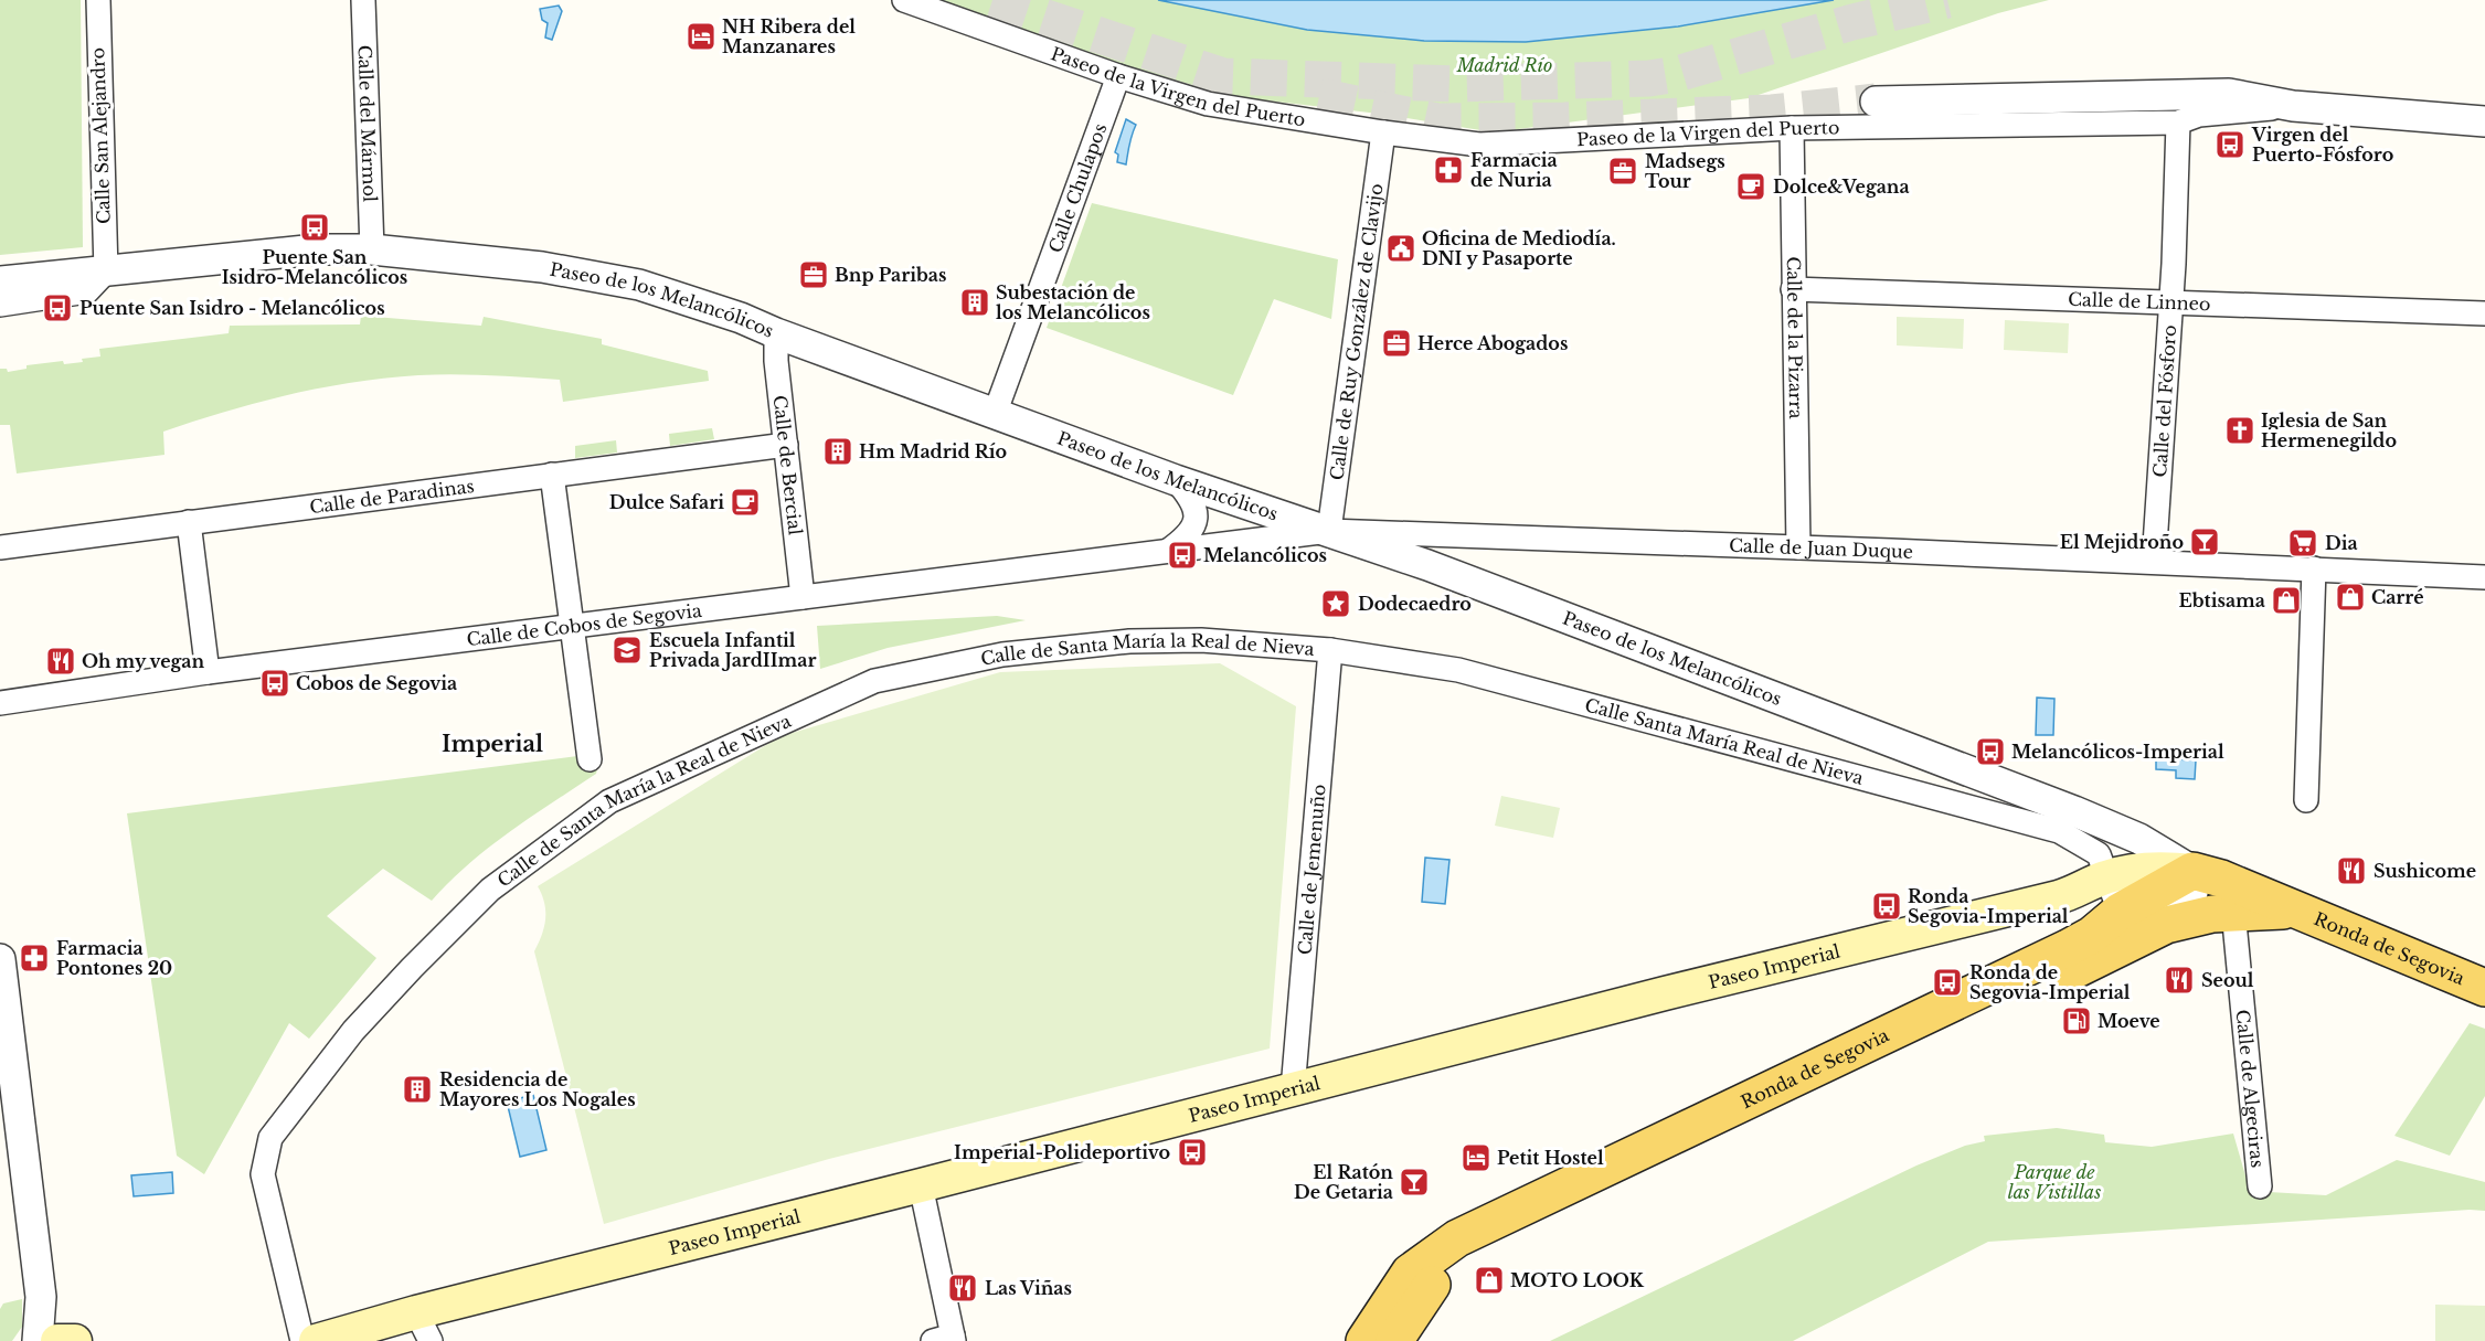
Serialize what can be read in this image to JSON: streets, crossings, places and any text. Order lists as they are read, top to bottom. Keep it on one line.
{"streets":{"main road":["Ronda de Segovia","Paseo Imperial"],"street":["Paseo de la Virgen del Puerto","Calle del Mármol","Calle San Alejandro","Calle Chulapos","Paseo de los Melancólicos","Calle de Linneo","Calle de Ruy González de Clavijo","Calle de la Pizarra","Calle del Fósforo","Calle de Bercial","Calle de Paradinas","Calle de Juan Duque","Calle de Cobos de Segovia","Calle de Santa María la Real de Nieva","Calle Santa María Real de Nieva","Calle de Jemenuño","Calle de Algeciras"]},"crossings":[["Paseo de la Virgen del Puerto","Calle Chulapos"],["Paseo de la Virgen del Puerto","Calle de Ruy González de Clavijo"],["Paseo de la Virgen del Puerto","Calle de la Pizarra"],["Paseo de la Virgen del Puerto","Calle del Fósforo"],["Calle del Mármol","Paseo de los Melancólicos"],["Calle San Alejandro","Paseo de los Melancólicos"],["Calle Chulapos","Paseo de los Melancólicos"],["Paseo de los Melancólicos","Calle de Ruy González de Clavijo"],["Paseo de los Melancólicos","Calle de Bercial"],["Paseo de los Melancólicos","Calle de Juan Duque"],["Paseo de los Melancólicos","Calle de Cobos de Segovia"],["Paseo de los Melancólicos","Ronda de Segovia"],["Paseo de los Melancólicos","Paseo Imperial"],["Paseo de los Melancólicos","Calle de Algeciras"],["Calle de Linneo","Calle de la Pizarra"],["Calle de Linneo","Calle del Fósforo"],["Calle de Ruy González de Clavijo","Calle de Juan Duque"],["Calle de Ruy González de Clavijo","Calle de Cobos de Segovia"],["Calle de la Pizarra","Calle de Juan Duque"],["Calle del Fósforo","Calle de Juan Duque"],["Calle de Bercial","Calle de Paradinas"],["Calle de Bercial","Calle de Cobos de Segovia"],["Calle de Juan Duque","Calle de Cobos de Segovia"],["Calle de Santa María la Real de Nieva","Calle Santa María Real de Nieva"],["Calle de Santa María la Real de Nieva","Calle de Jemenuño"],["Calle Santa María Real de Nieva","Calle de Jemenuño"],["Calle Santa María Real de Nieva","Ronda de Segovia"],["Calle Santa María Real de Nieva","Paseo Imperial"],["Calle de Jemenuño","Paseo Imperial"],["Ronda de Segovia","Paseo Imperial"],["Ronda de Segovia","Calle de Algeciras"],["Paseo Imperial","Calle de Algeciras"]],"districts":["Imperial"],"parks":["Madrid Río","Parque de las Vistillas"],"places":{"hotel":["NH Ribera del Manzanares","Petit Hostel"],"bus stop":["Virgen del Puerto-Fósforo","Puente San Isidro-Melancólicos","Puente San Isidro - Melancólicos","Melancólicos","Cobos de Segovia","Melancólicos-Imperial","Ronda Segovia-Imperial","Ronda de Segovia-Imperial","Imperial-Polideportivo"],"pharmacy":["Farmacia de Nuria","Farmacia Pontones 20"],"office":["Madsegs Tour","Bnp Paribas","Herce Abogados"],"cafe":["Dolce&Vegana","Dulce Safari"],"public building":["Oficina de Mediodía. DNI y Pasaporte"],"building":["Subestación de los Melancólicos","Hm Madrid Río","Residencia de Mayores Los Nogales"],"church":["Iglesia de San Hermenegildo"],"bar":["El Mejidroño","El Ratón De Getaria"],"supermarket":["Dia"],"shop":["Carré","Ebtisama","MOTO LOOK"],"place":["Dodecaedro"],"school or university":["Escuela Infantil Privada JardIImar"],"restaurant":["Oh my vegan","Sushicome","Seoul","Las Viñas"],"fuel station":["Moeve"]}}
